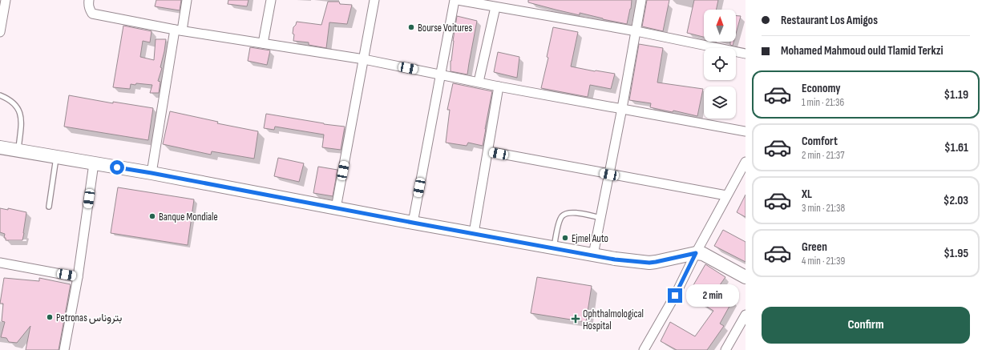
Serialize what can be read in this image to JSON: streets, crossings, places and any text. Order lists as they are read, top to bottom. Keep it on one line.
{"places":{"other":["Bourse Voitures","Banque Mondiale","Ejmel Auto","Petronas بتروناس"],"health":["Ophthalmological Hospital"]},"north":"top","page":{"banner":["Restaurant Los Amigos","Mohamed Mahmoud ould Tlamid Terkzi"],"list":[{"name":"Economy","note":"1 min · 21:36","value":"$1.19"},{"name":"Comfort","note":"2 min · 21:37","value":"$1.61"},{"name":"XL","note":"3 min · 21:38","value":"$2.03"},{"name":"Green","note":"4 min · 21:39","value":"$1.95"}],"bubble":"2 min","buttons":"Confirm"}}
